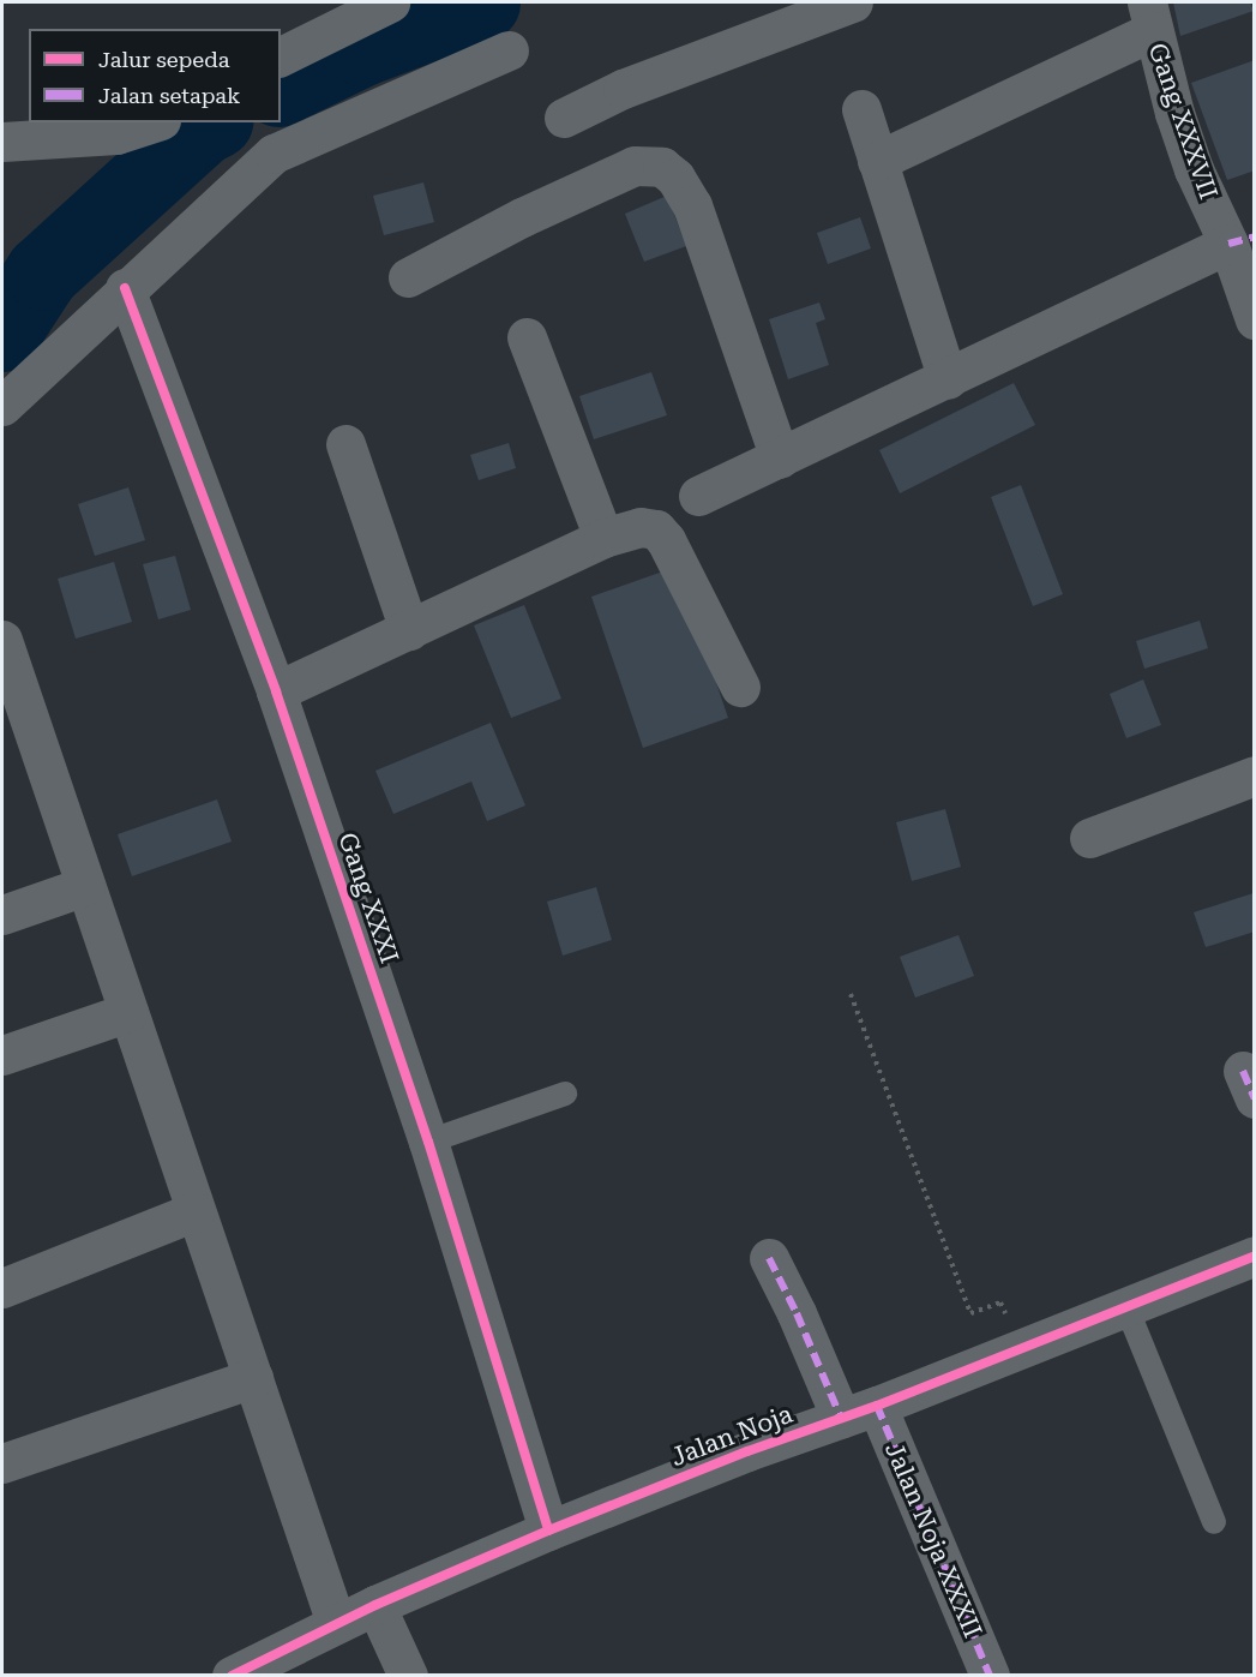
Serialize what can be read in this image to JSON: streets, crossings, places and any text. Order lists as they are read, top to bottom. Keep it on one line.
{"streets":{"street":["Gang XXXVII","Gang XXXI","Jalan Noja","Jalan Noja XXXII"]},"crossings":[["Gang XXXI","Jalan Noja"],["Jalan Noja","Jalan Noja XXXII"]],"legend":["Jalur sepeda","Jalan setapak"]}
